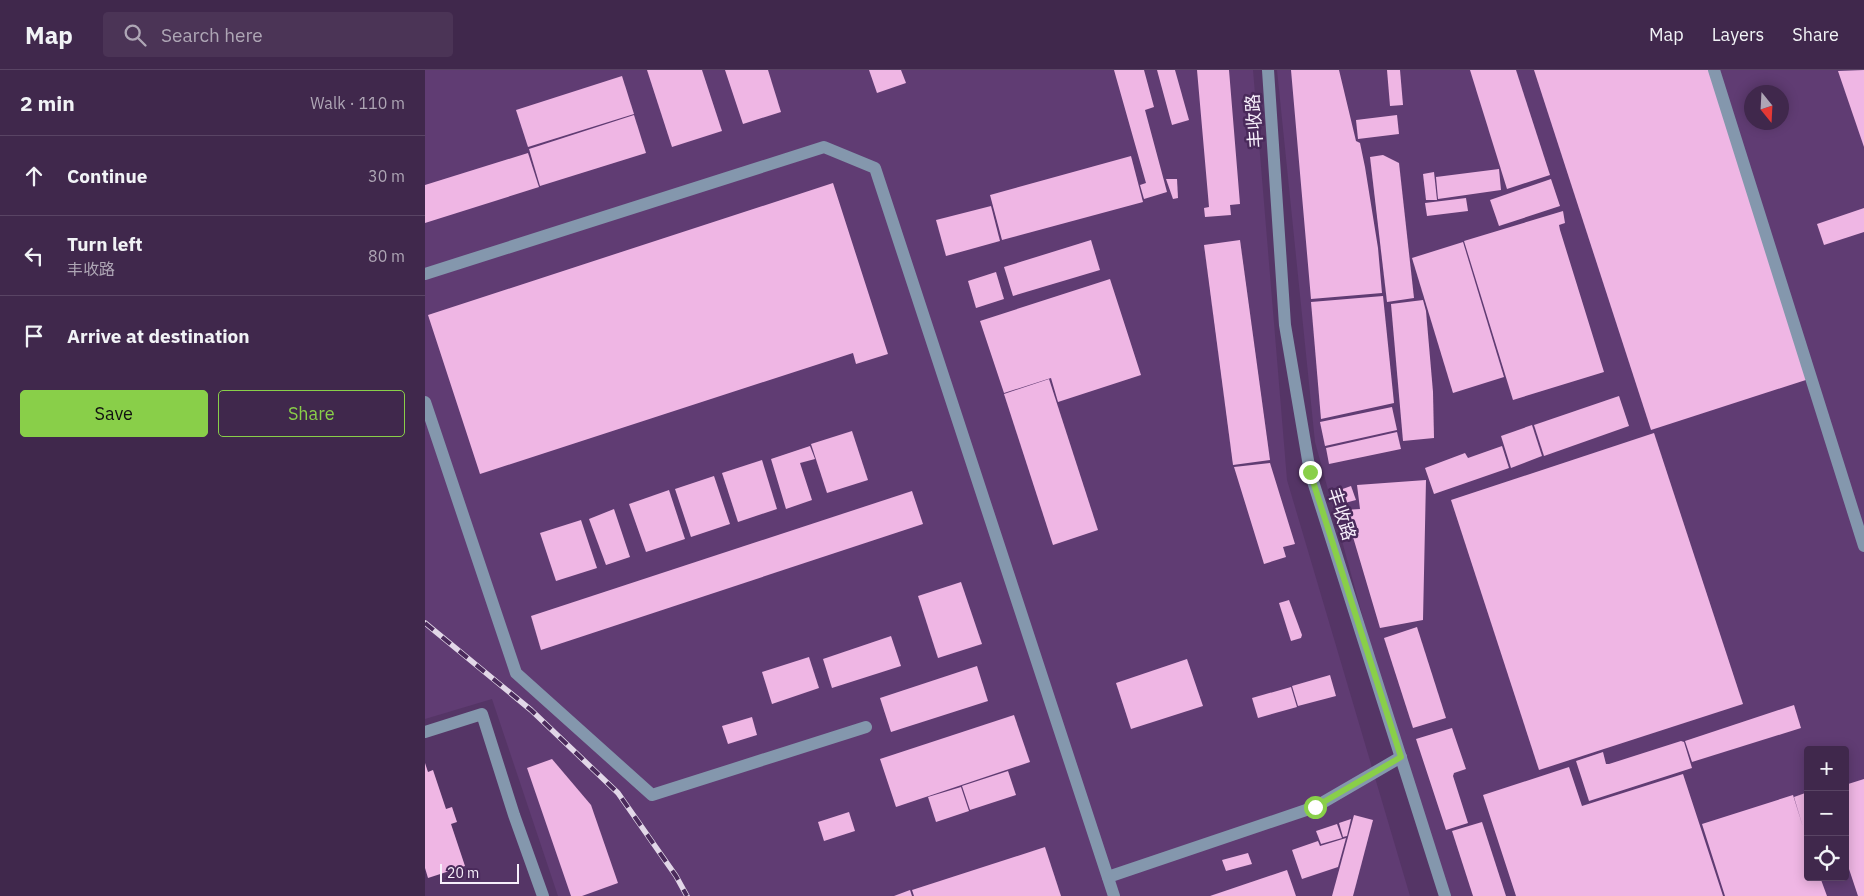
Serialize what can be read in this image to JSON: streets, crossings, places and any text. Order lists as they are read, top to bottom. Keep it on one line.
{"streets":{"street":["丰收路"]},"scale_bar":"20 m","north":"bottom","page":{"header":"Map","search":"Search here","nav":["Map","Layers","Share"],"heading":["2 min","Walk · 110 m"],"list":[["Continue","30 m"],["Turn left","丰收路","80 m"],"Arrive at destination"],"buttons":["Save","Share"],"map_buttons":["+","−"],"scale":"20 m"}}
